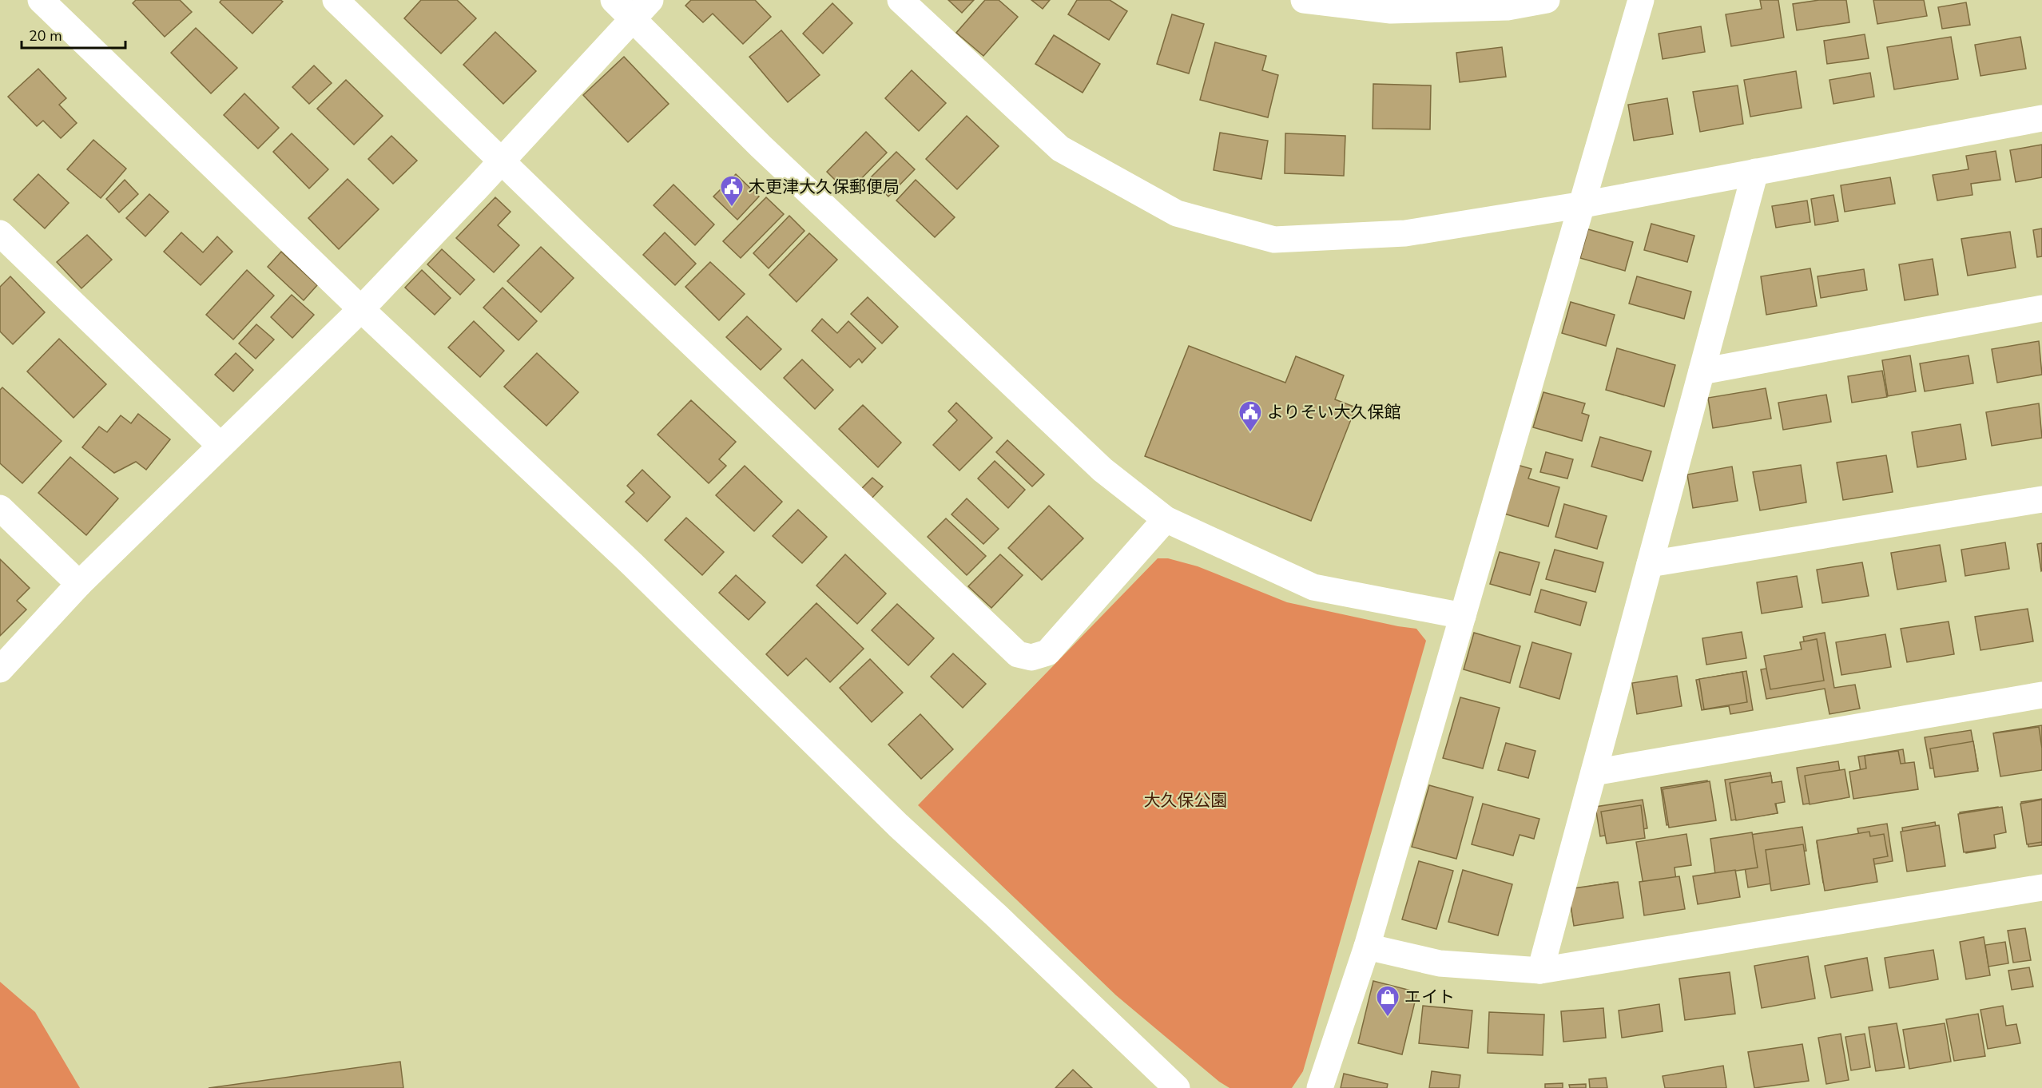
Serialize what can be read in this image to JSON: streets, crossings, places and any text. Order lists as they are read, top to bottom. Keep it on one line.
{"parks":["大久保公園"],"places":{"public building":["木更津大久保郵便局","よりそい大久保館"],"shop":["エイト"]},"scale_bar":"20 m"}
